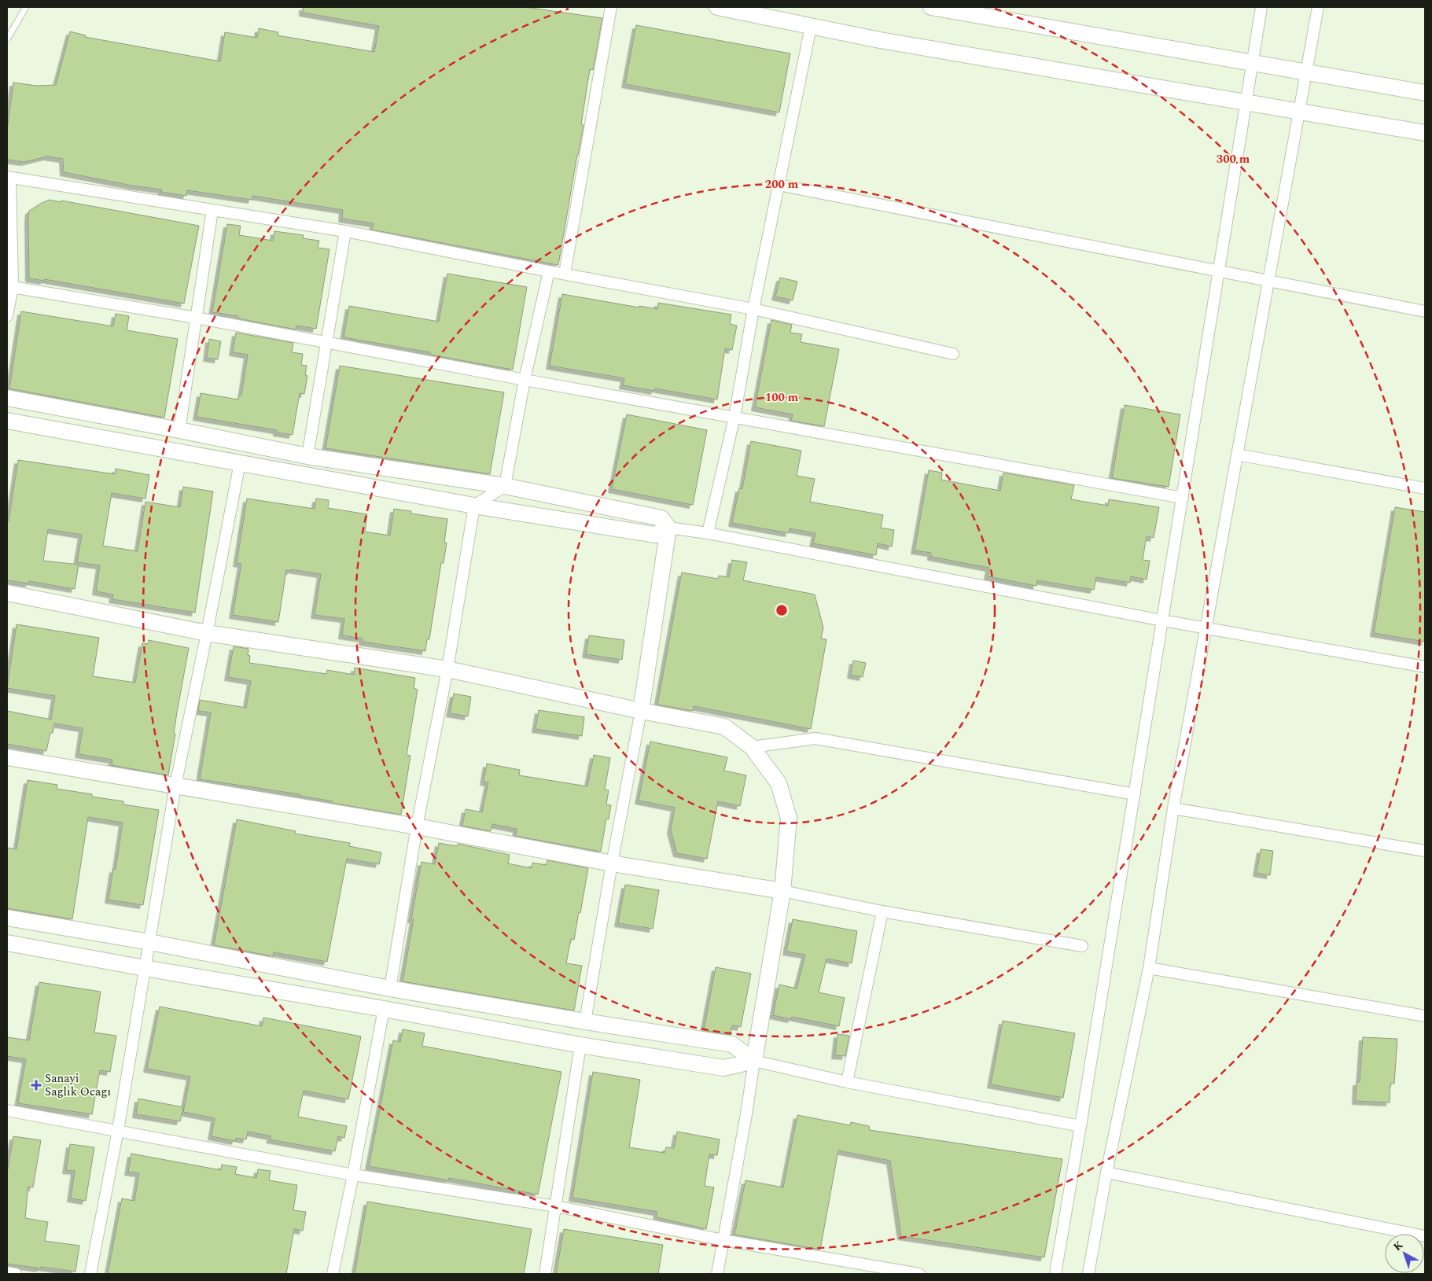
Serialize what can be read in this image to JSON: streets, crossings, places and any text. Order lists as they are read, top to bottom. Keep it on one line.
{"places":{"health":["Sanayi Saglık Ocagı"]},"north":"top left","rings":["300 m","200 m","100 m"]}
